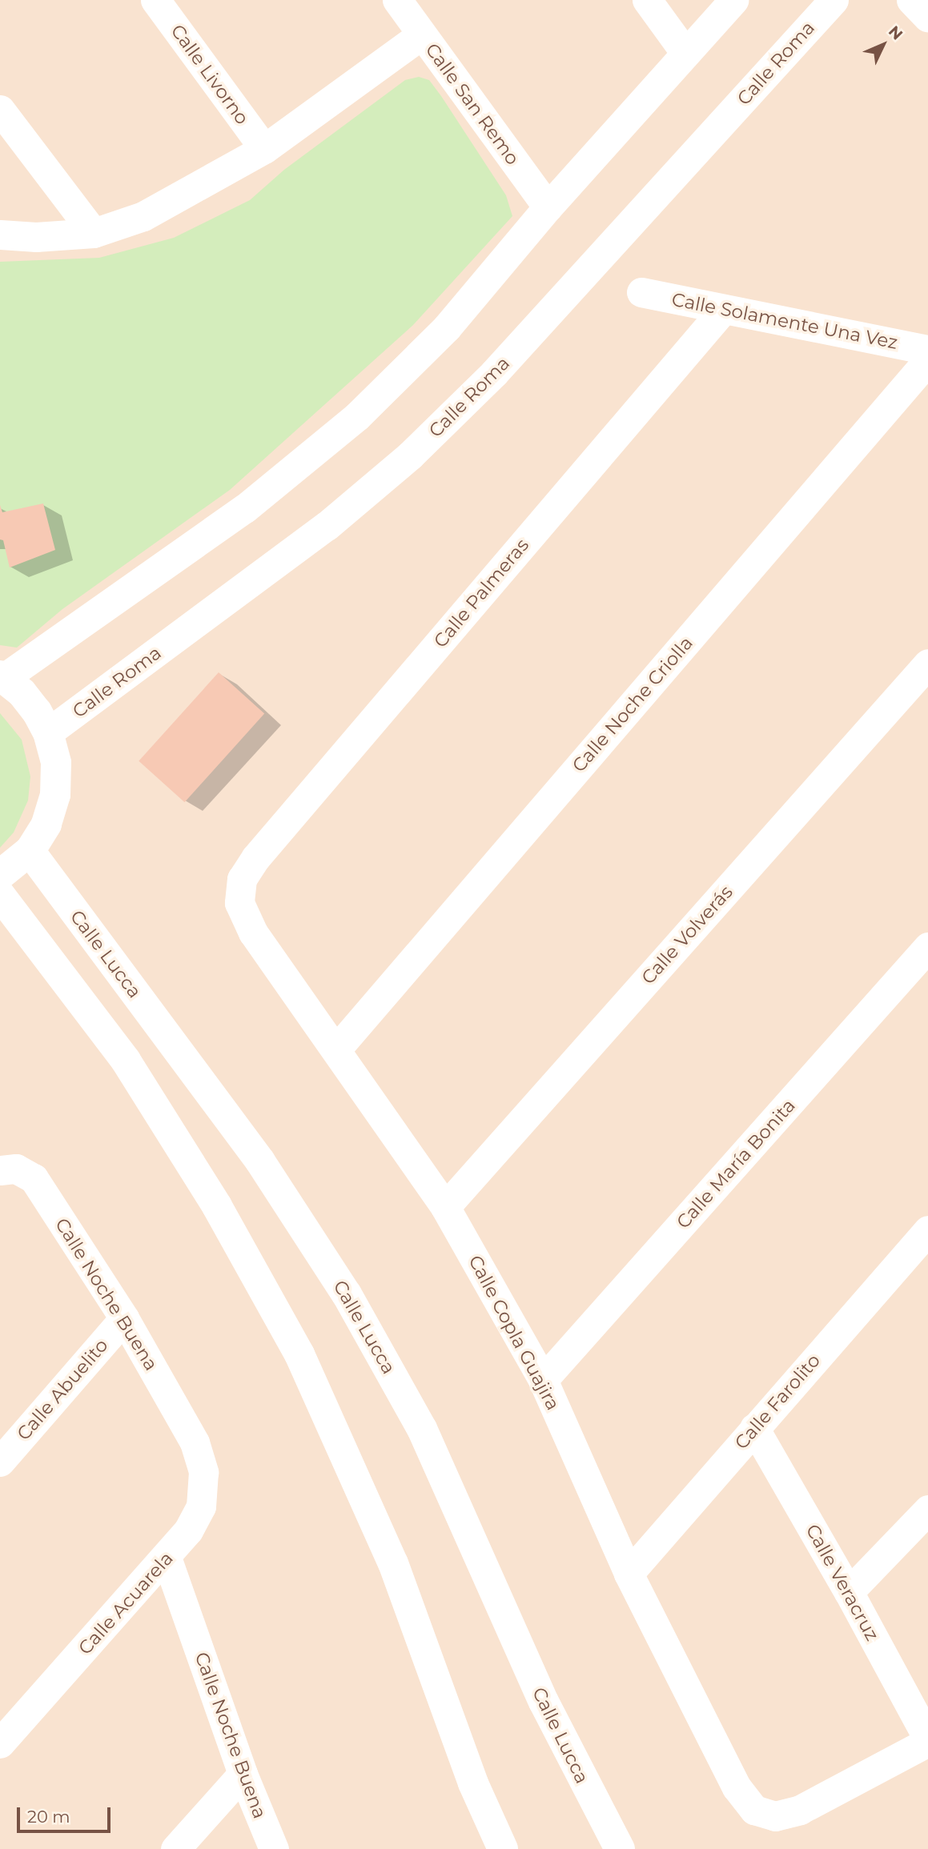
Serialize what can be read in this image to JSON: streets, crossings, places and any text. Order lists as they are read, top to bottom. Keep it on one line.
{"streets":{"street":["Calle Roma","Calle Livorno","Calle San Remo","Calle Solamente Una Vez","Calle Palmeras","Calle Noche Criolla","Calle Volverás","Calle Lucca","Calle María Bonita","Calle Noche Buena","Calle Copla Guajira","Calle Abuelito","Calle Farolito","Calle Veracruz","Calle Acuarela"]},"crossings":[["Calle Solamente Una Vez","Calle Palmeras"],["Calle Palmeras","Calle Copla Guajira"],["Calle Noche Criolla","Calle Copla Guajira"],["Calle Volverás","Calle Copla Guajira"],["Calle María Bonita","Calle Copla Guajira"],["Calle Noche Buena","Calle Abuelito"],["Calle Noche Buena","Calle Acuarela"],["Calle Copla Guajira","Calle Farolito"],["Calle Copla Guajira","Calle Veracruz"],["Calle Farolito","Calle Veracruz"]],"scale_bar":"20 m","north":"top right"}
